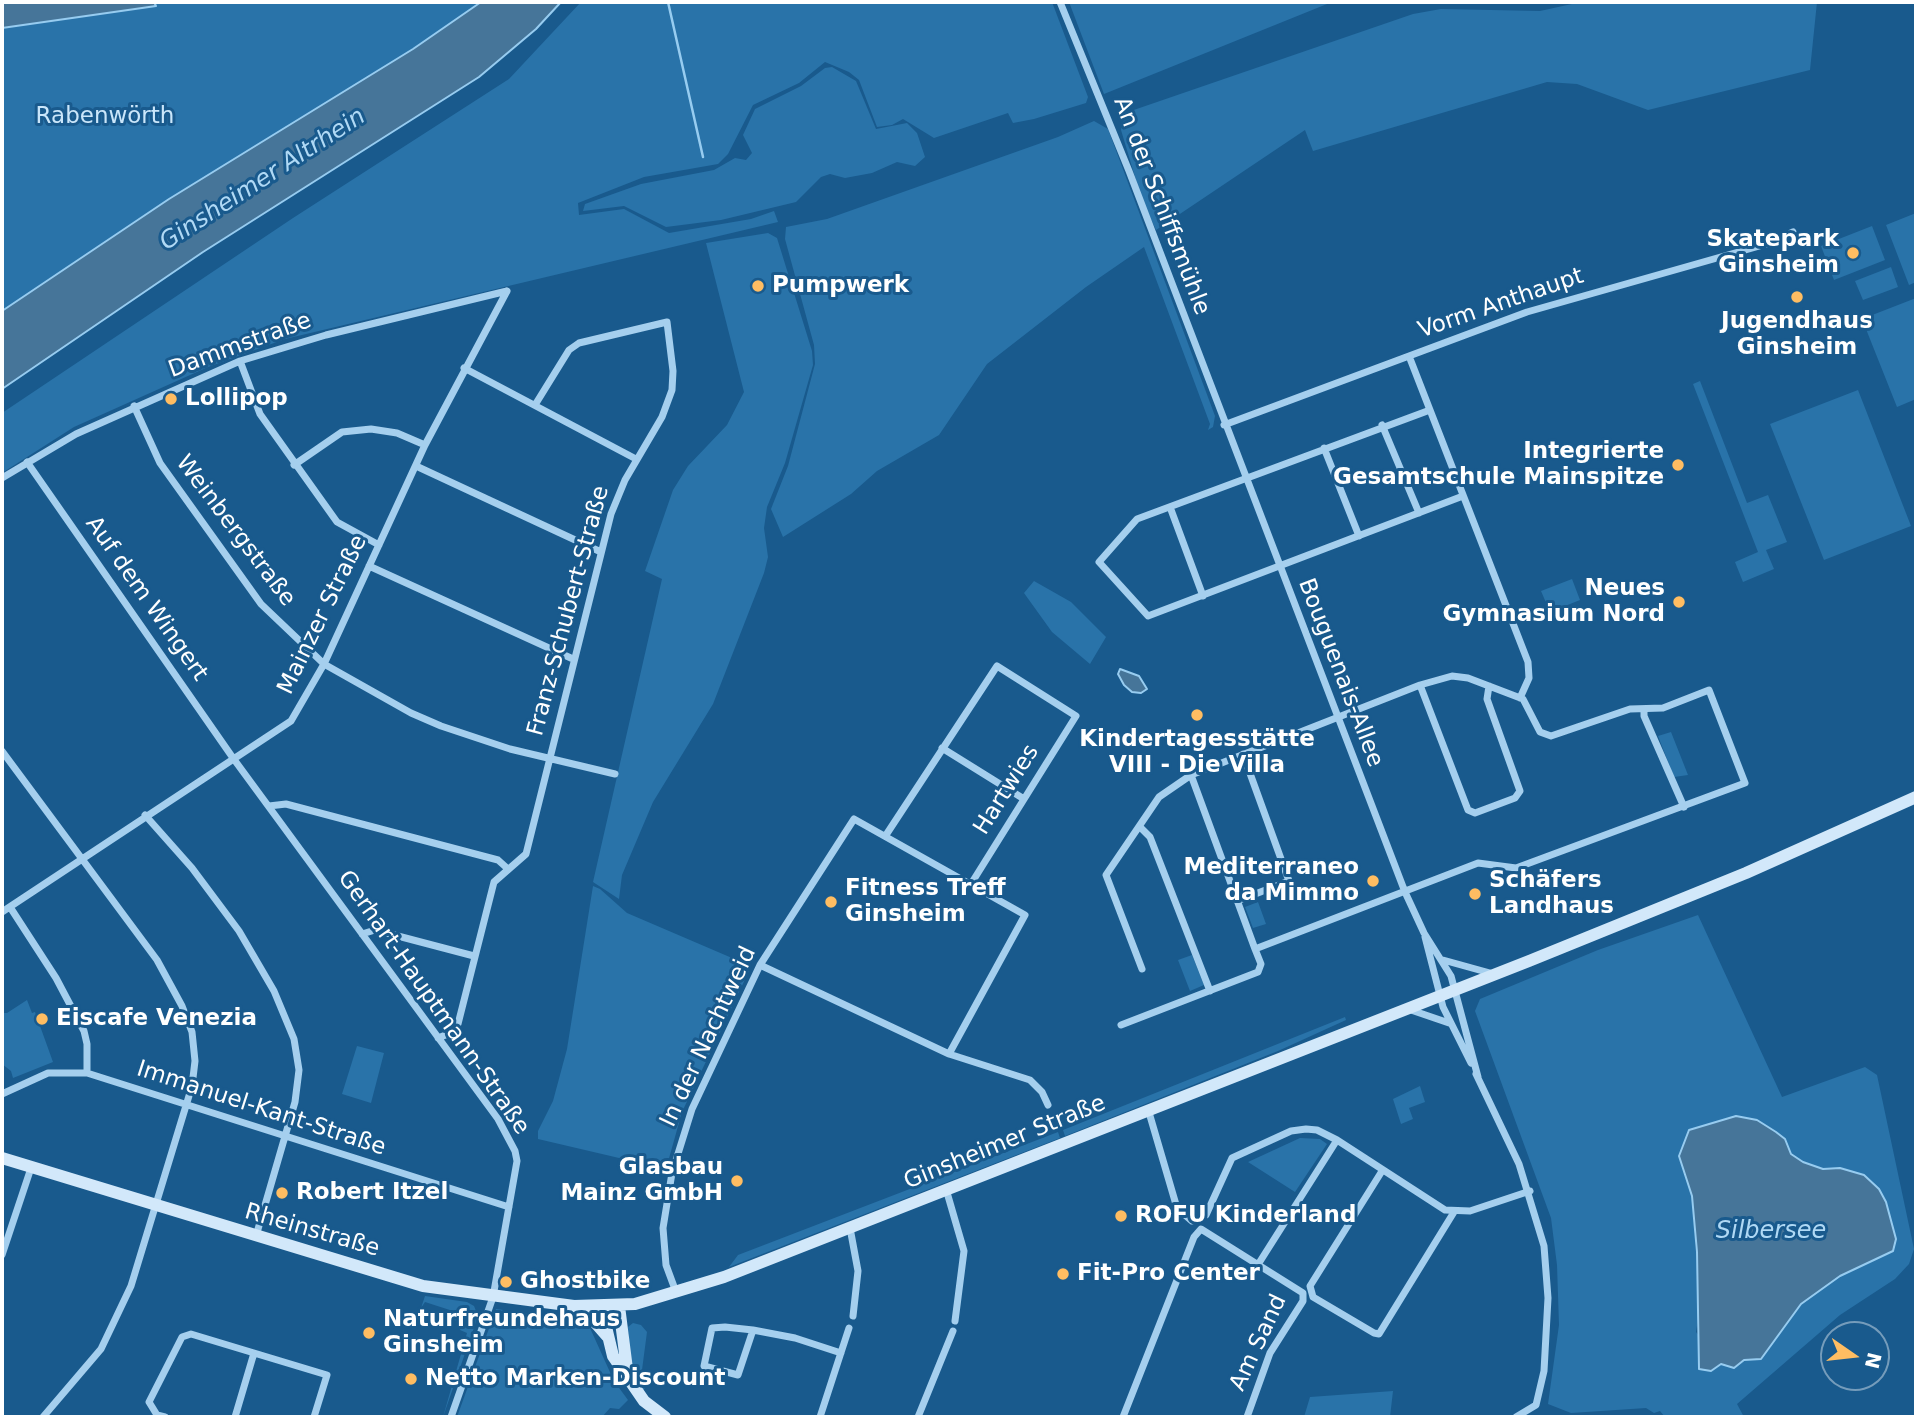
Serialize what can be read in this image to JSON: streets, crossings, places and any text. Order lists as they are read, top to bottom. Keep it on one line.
{"streets":{"main road":["Ginsheimer Straße","Rheinstraße"],"street":["An der Schiffsmühle","Vorm Anthaupt","Dammstraße","Weinbergstraße","Auf dem Wingert","Franz-Schubert-Straße","Mainzer Straße","Bouguenais-Allee","Hartwies","Gerhart-Hauptmann-Straße","In der Nachtweid","Immanuel-Kant-Straße","Am Sand"]},"crossings":[["An der Schiffsmühle","Vorm Anthaupt"],["An der Schiffsmühle","Bouguenais-Allee"],["Vorm Anthaupt","Bouguenais-Allee"],["Dammstraße","Weinbergstraße"],["Dammstraße","Auf dem Wingert"],["Dammstraße","Mainzer Straße"],["Weinbergstraße","Franz-Schubert-Straße"],["Weinbergstraße","Mainzer Straße"],["Auf dem Wingert","Mainzer Straße"],["Auf dem Wingert","Gerhart-Hauptmann-Straße"],["Franz-Schubert-Straße","Gerhart-Hauptmann-Straße"],["Mainzer Straße","Gerhart-Hauptmann-Straße"],["Bouguenais-Allee","Ginsheimer Straße"],["Gerhart-Hauptmann-Straße","Immanuel-Kant-Straße"],["Gerhart-Hauptmann-Straße","Rheinstraße"],["In der Nachtweid","Ginsheimer Straße"],["Ginsheimer Straße","Rheinstraße"]],"water":["Ginsheimer Altrhein","Silbersee"],"parks":["Rabenwörth"],"places":["Skatepark Ginsheim","Pumpwerk","Jugendhaus Ginsheim","Lollipop","Integrierte Gesamtschule Mainspitze","Neues Gymnasium Nord","Kindertagesstätte VIII - Die Villa","Mediterraneo da Mimmo","Schäfers Landhaus","Fitness Treff Ginsheim","Eiscafe Venezia","Glasbau Mainz GmbH","Robert Itzel","ROFU Kinderland","Fit-Pro Center","Ghostbike","Naturfreundehaus Ginsheim","Netto Marken-Discount"],"north":"right"}
